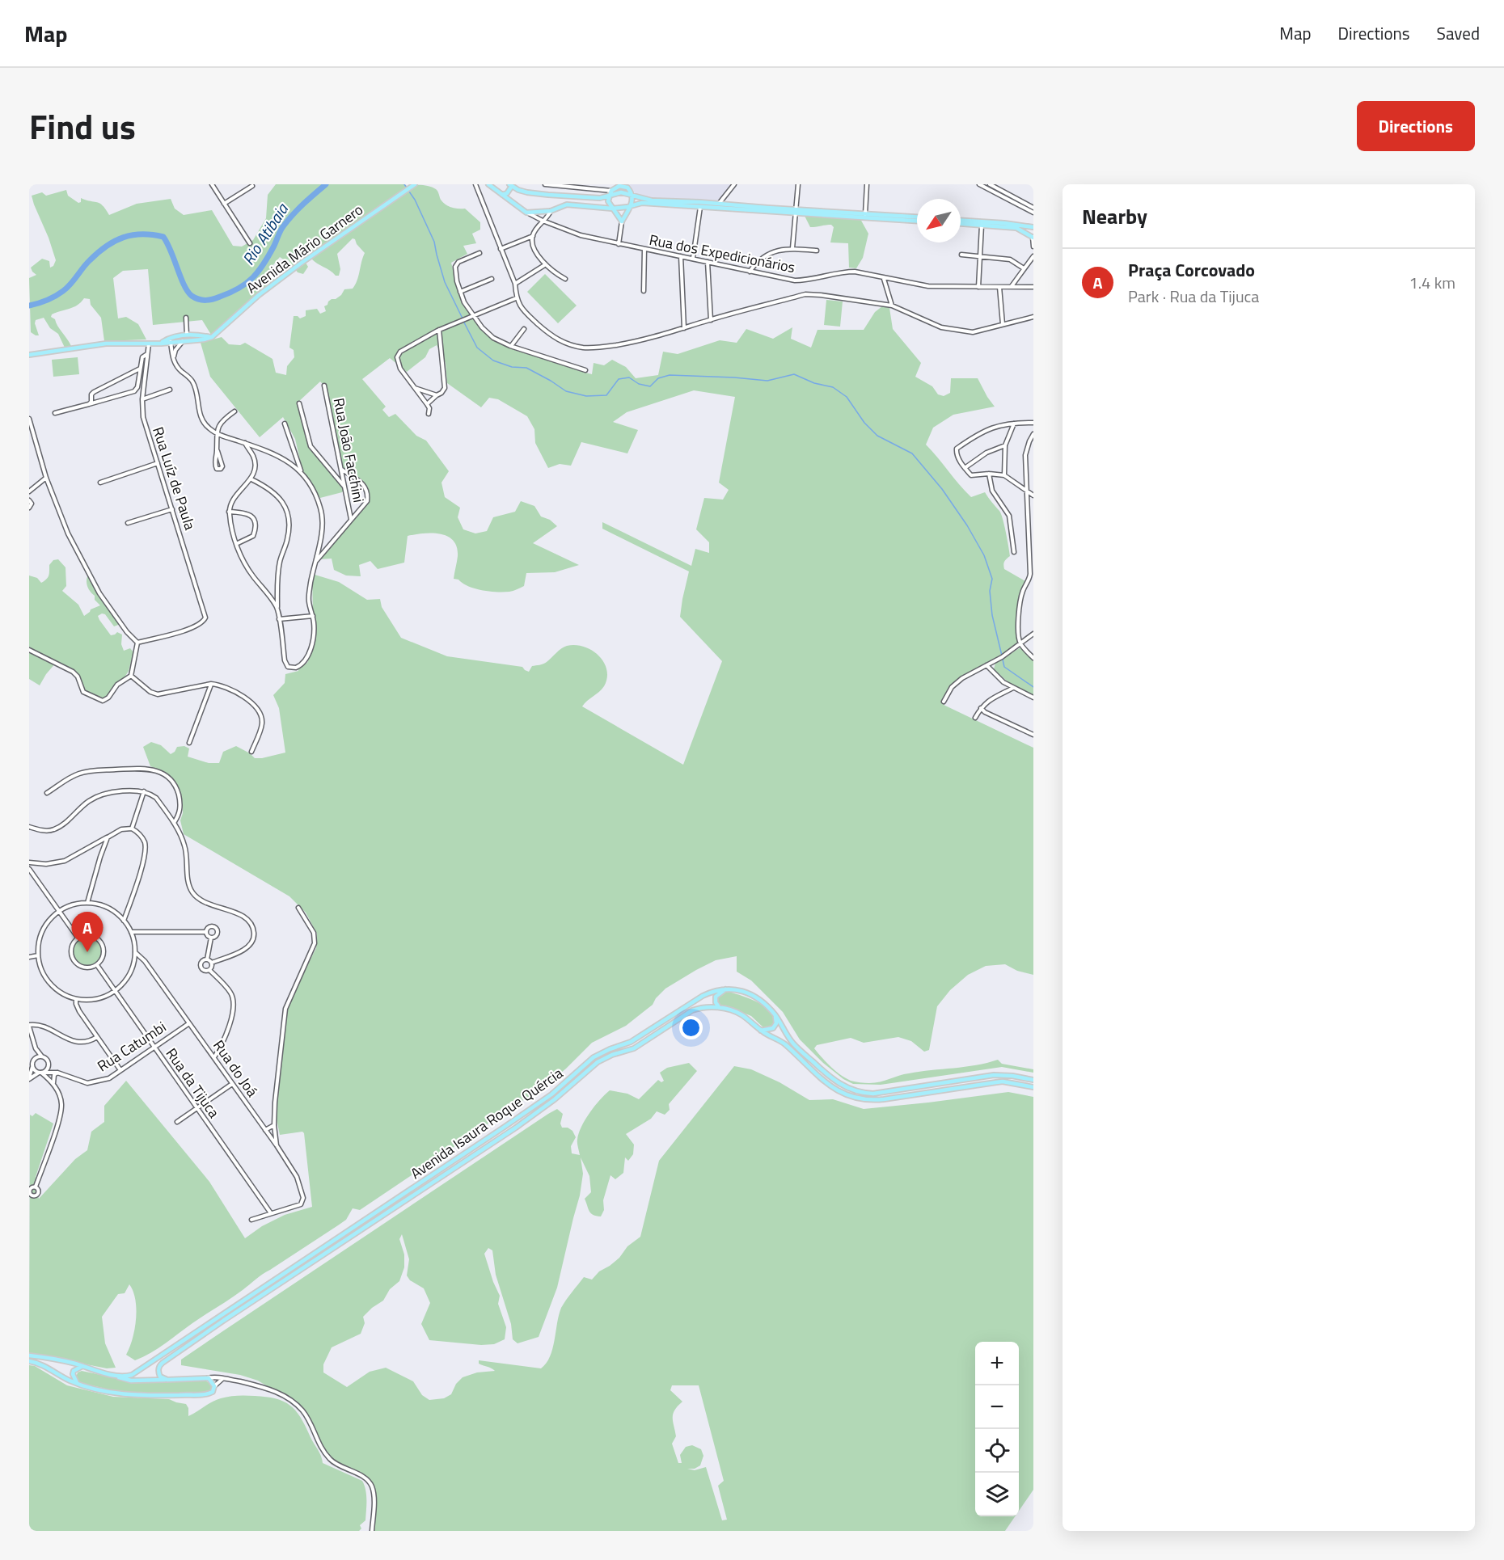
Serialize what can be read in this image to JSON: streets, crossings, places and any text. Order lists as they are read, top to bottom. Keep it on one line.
{"streets":{"main road":["Avenida Mário Garnero","Avenida Isaura Roque Quércia"],"street":["Rua dos Expedicionários","Rua João Facchini","Rua Luíz de Paula","Rua Catumbi","Rua do Joá","Rua da Tijuca"]},"crossings":[["Rua Catumbi","Rua do Joá"],["Rua Catumbi","Rua da Tijuca"],["Rua do Joá","Rua da Tijuca"]],"water":["Rio Atibaia"],"north":"bottom left","page":{"header":"Map","nav":["Map","Directions","Saved"],"title":"Find us","buttons":"Directions","heading":"Nearby","list":[{"mark":"A","name":"Praça Corcovado","note":"Park · Rua da Tijuca","value":"1.4 km"}],"pins":"A","map_buttons":["+","−"]}}
